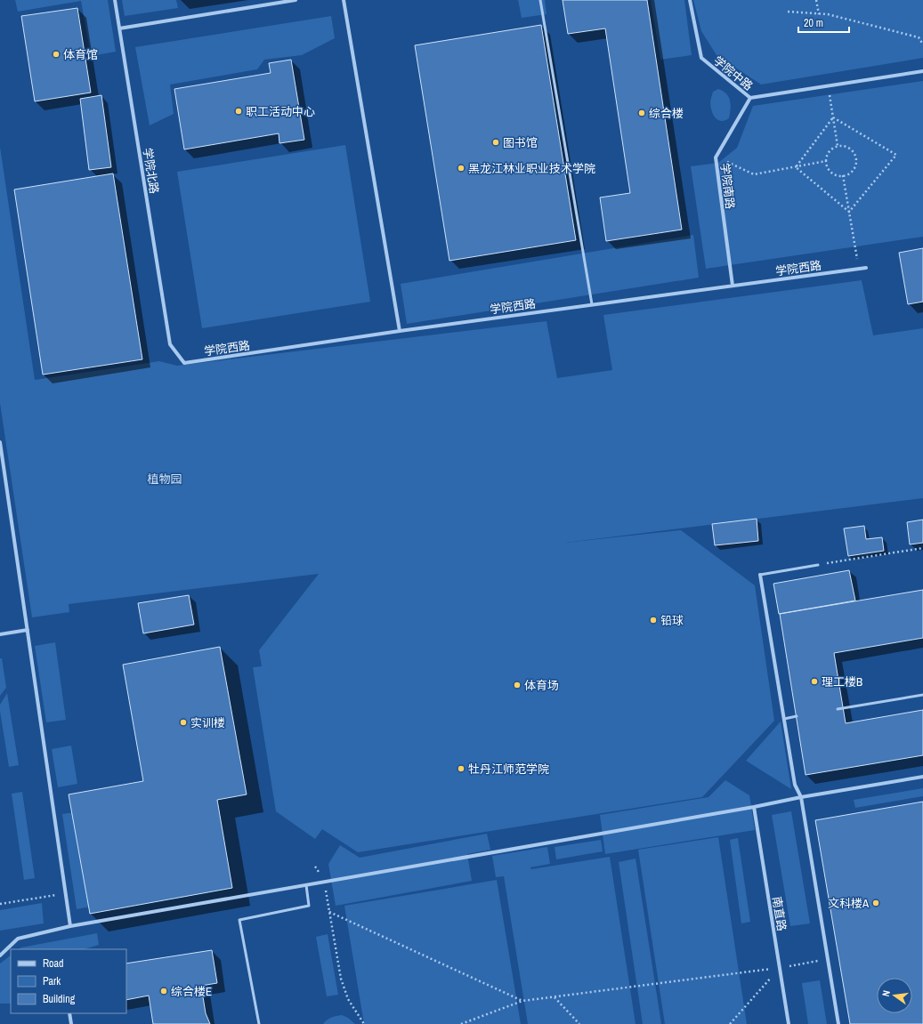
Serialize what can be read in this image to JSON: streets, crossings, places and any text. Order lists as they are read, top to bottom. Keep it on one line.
{"streets":{"street":["学院中路","学院北路","学院南路","学院西路","南直路"]},"crossings":[["学院中路","学院南路"],["学院北路","学院西路"],["学院南路","学院西路"]],"parks":["植物园"],"places":["体育馆","职工活动中心","综合楼","图书馆","黑龙江林业职业技术学院","铅球","理工楼B","体育场","实训楼","牡丹江师范学院","文科楼A","综合楼E"],"legend":["Road","Park","Building"],"scale_bar":"20 m","north":"left"}
